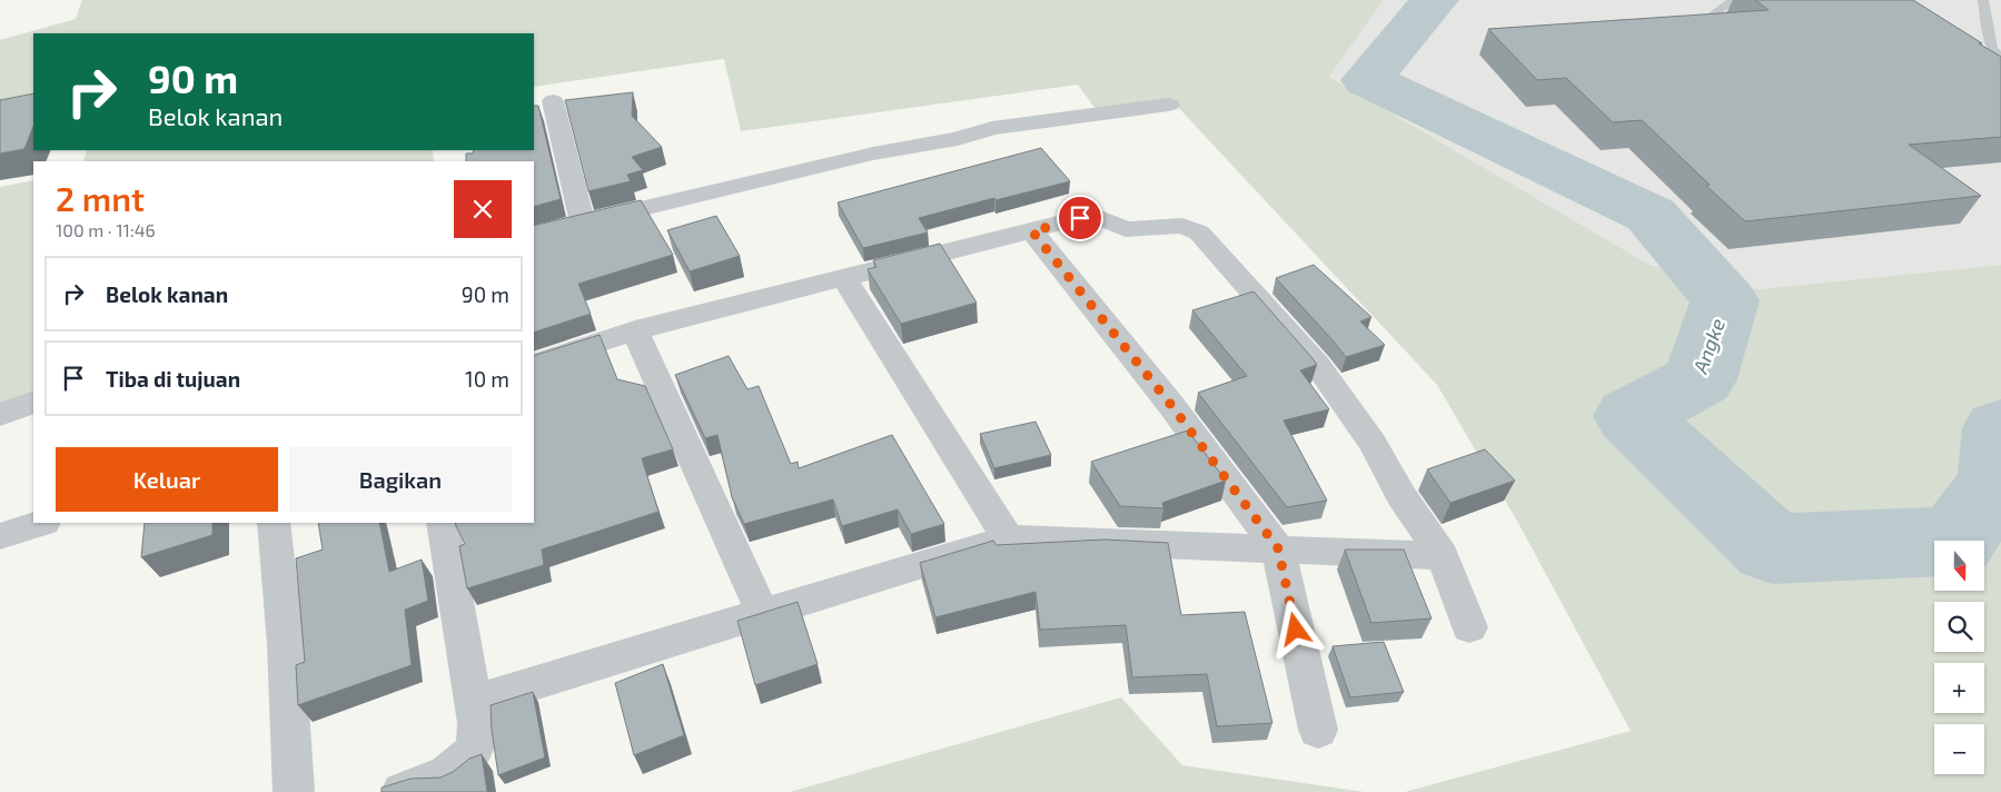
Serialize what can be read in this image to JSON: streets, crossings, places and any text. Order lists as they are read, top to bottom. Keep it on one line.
{"water":["Angke"],"north":"bottom","page":{"turn":["90 m","Belok kanan"],"heading":["2 mnt","100 m · 11:46"],"list":[{"name":"Belok kanan","value":"90 m"},{"name":"Tiba di tujuan","value":"10 m"}],"buttons":["Keluar","Bagikan"],"map_buttons":["+","−"]}}
